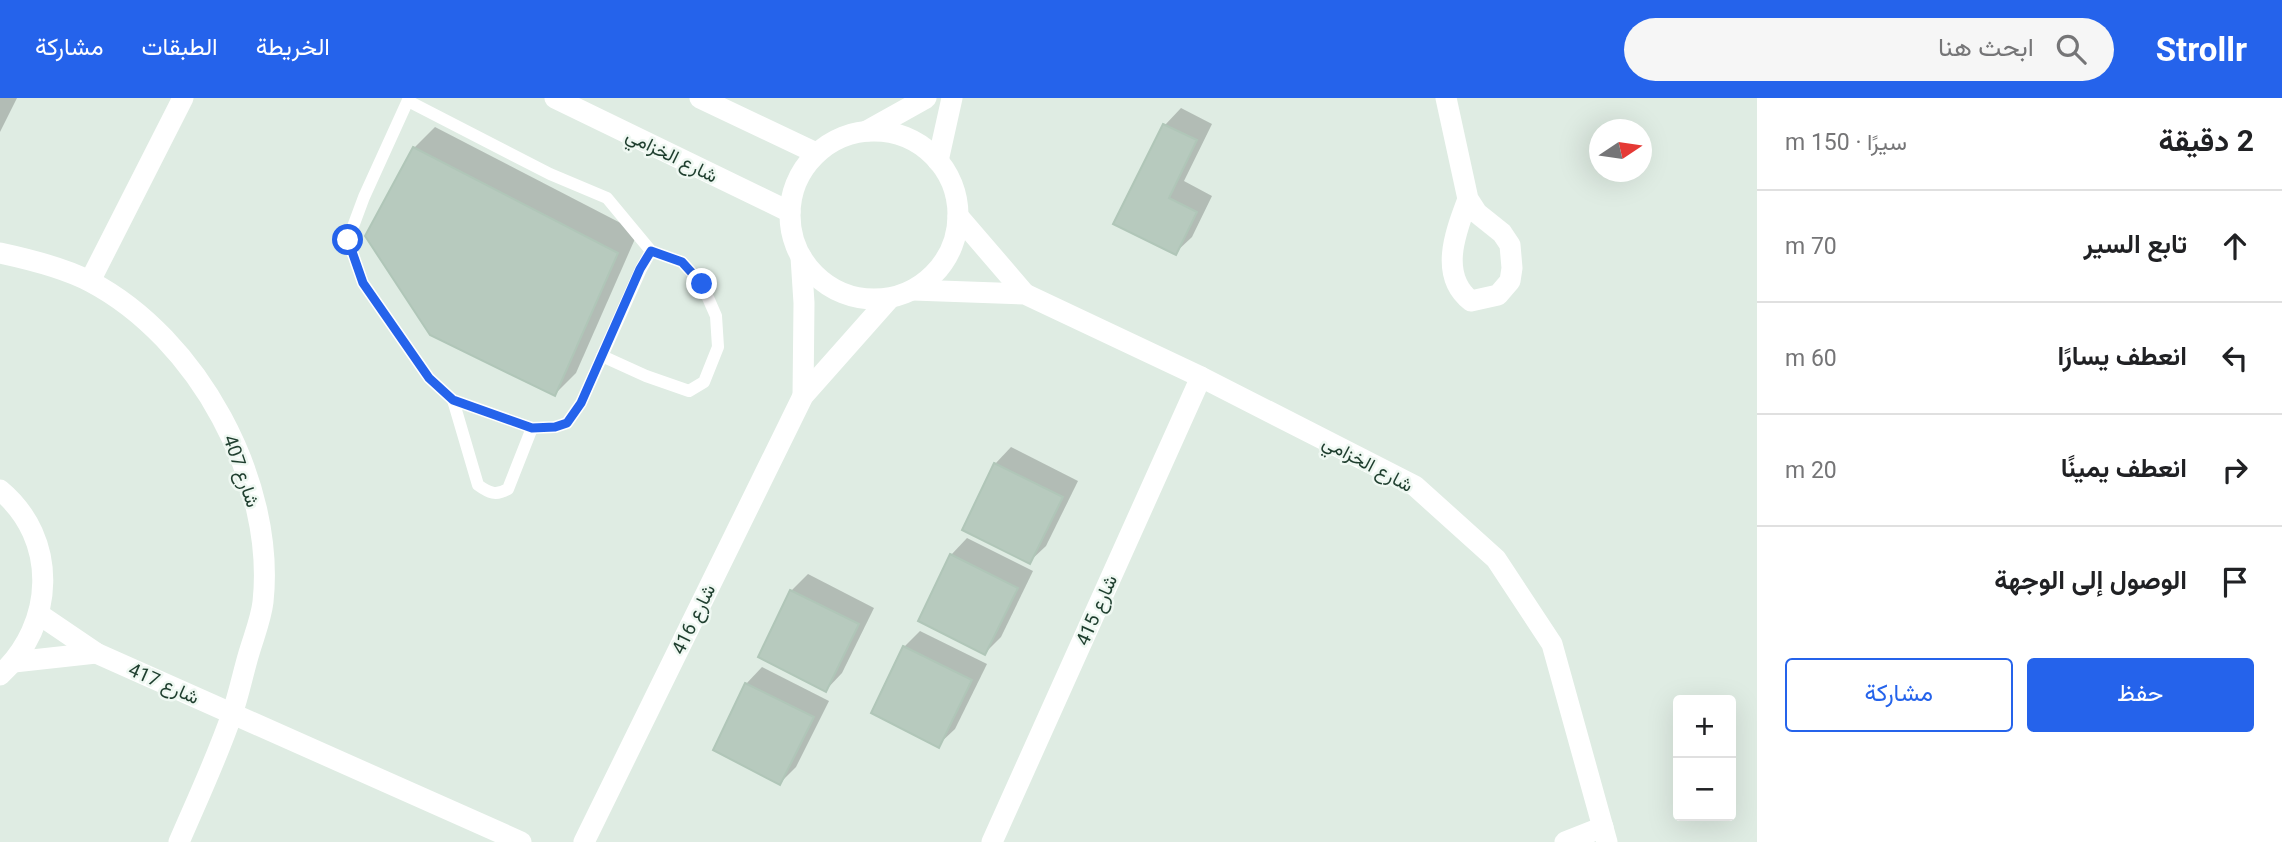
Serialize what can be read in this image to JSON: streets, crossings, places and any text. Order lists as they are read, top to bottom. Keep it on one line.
{"streets":{"street":["شارع الخزامي","شارع 407","شارع 415","شارع 416","شارع 417"]},"crossings":[["شارع الخزامي","شارع 415"],["شارع الخزامي","شارع 416"],["شارع 407","شارع 417"]],"north":"right","page":{"header":"Strollr","search":"ابحث هنا","nav":["الخريطة","الطبقات","مشاركة"],"heading":["2 دقيقة","سيرًا · 150 m"],"list":[["تابع السير","70 m"],["انعطف يسارًا","60 m"],["انعطف يمينًا","20 m"],"الوصول إلى الوجهة"],"buttons":["حفظ","مشاركة"],"map_buttons":["+","−"]}}
